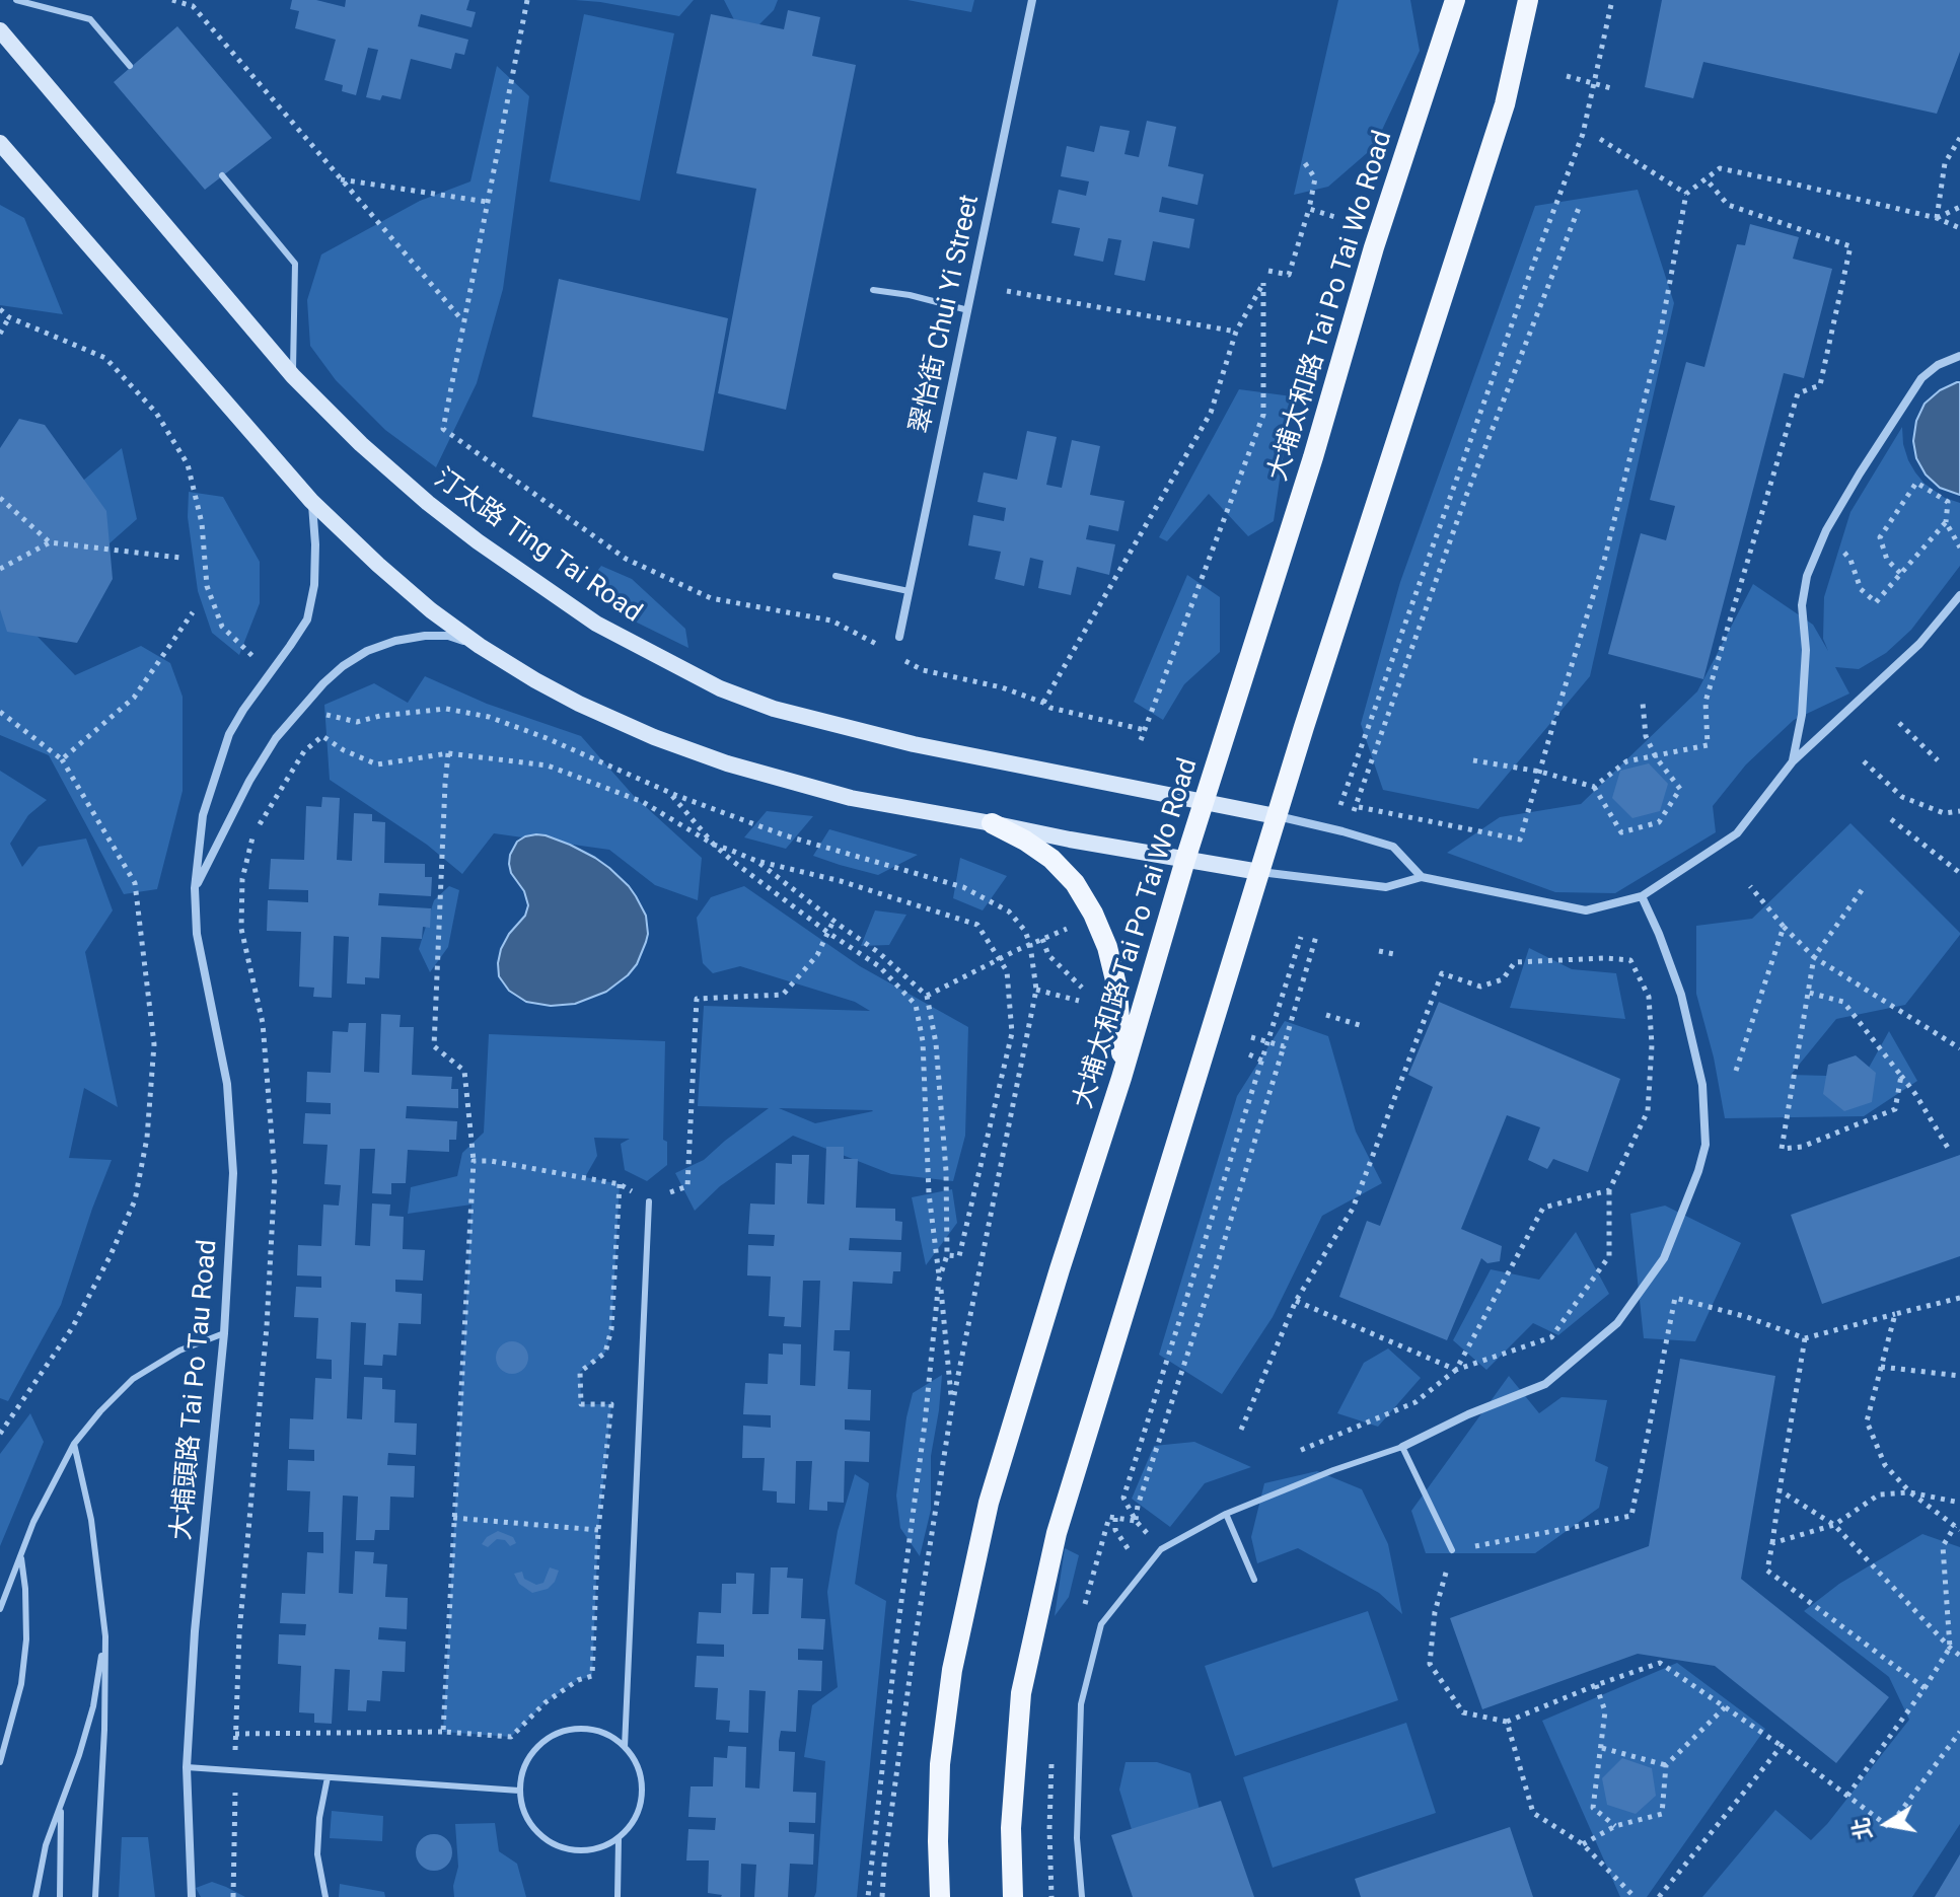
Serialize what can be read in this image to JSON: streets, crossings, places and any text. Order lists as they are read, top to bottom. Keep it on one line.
{"streets":{"main road":["大埔太和路 Tai Po Tai Wo Road","汀太路 Ting Tai Road"],"street":["翠怡街 Chui Yi Street","大埔頭路 Tai Po Tau Road"]},"crossings":[["大埔太和路 Tai Po Tai Wo Road","汀太路 Ting Tai Road"]],"north":"left"}
